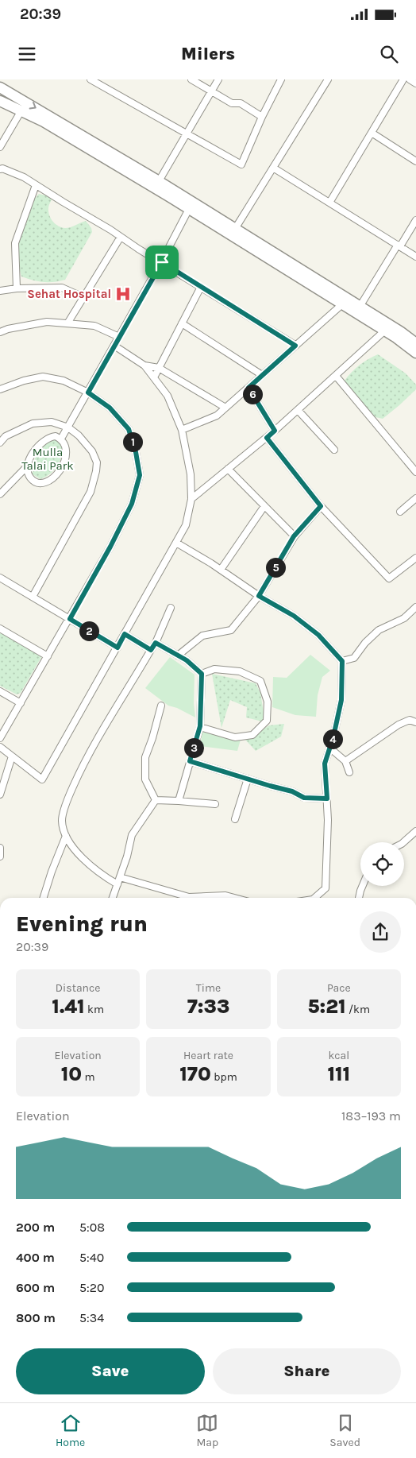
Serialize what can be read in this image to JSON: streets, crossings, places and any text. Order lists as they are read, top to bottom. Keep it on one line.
{"parks":["Mulla Talai Park"],"places":{"hospital":["Sehat Hospital"]},"page":{"status":"20:39","header":"Milers","pins":["6","1","5","2","4","3"],"heading":["Evening run","20:39"],"stats":[["Distance","1.41 km"],["Time","7:33"],["Pace","5:21 /km"],["Elevation","10 m"],["Heart rate","170 bpm"],["kcal","111"]],"chart":["Elevation","183–193 m"],"list":[{"name":"200 m","note":"5:08"},{"name":"400 m","note":"5:40"},{"name":"600 m","note":"5:20"},{"name":"800 m","note":"5:34"}],"buttons":["Save","Share"],"tabs":["Home","Map","Saved"]}}
